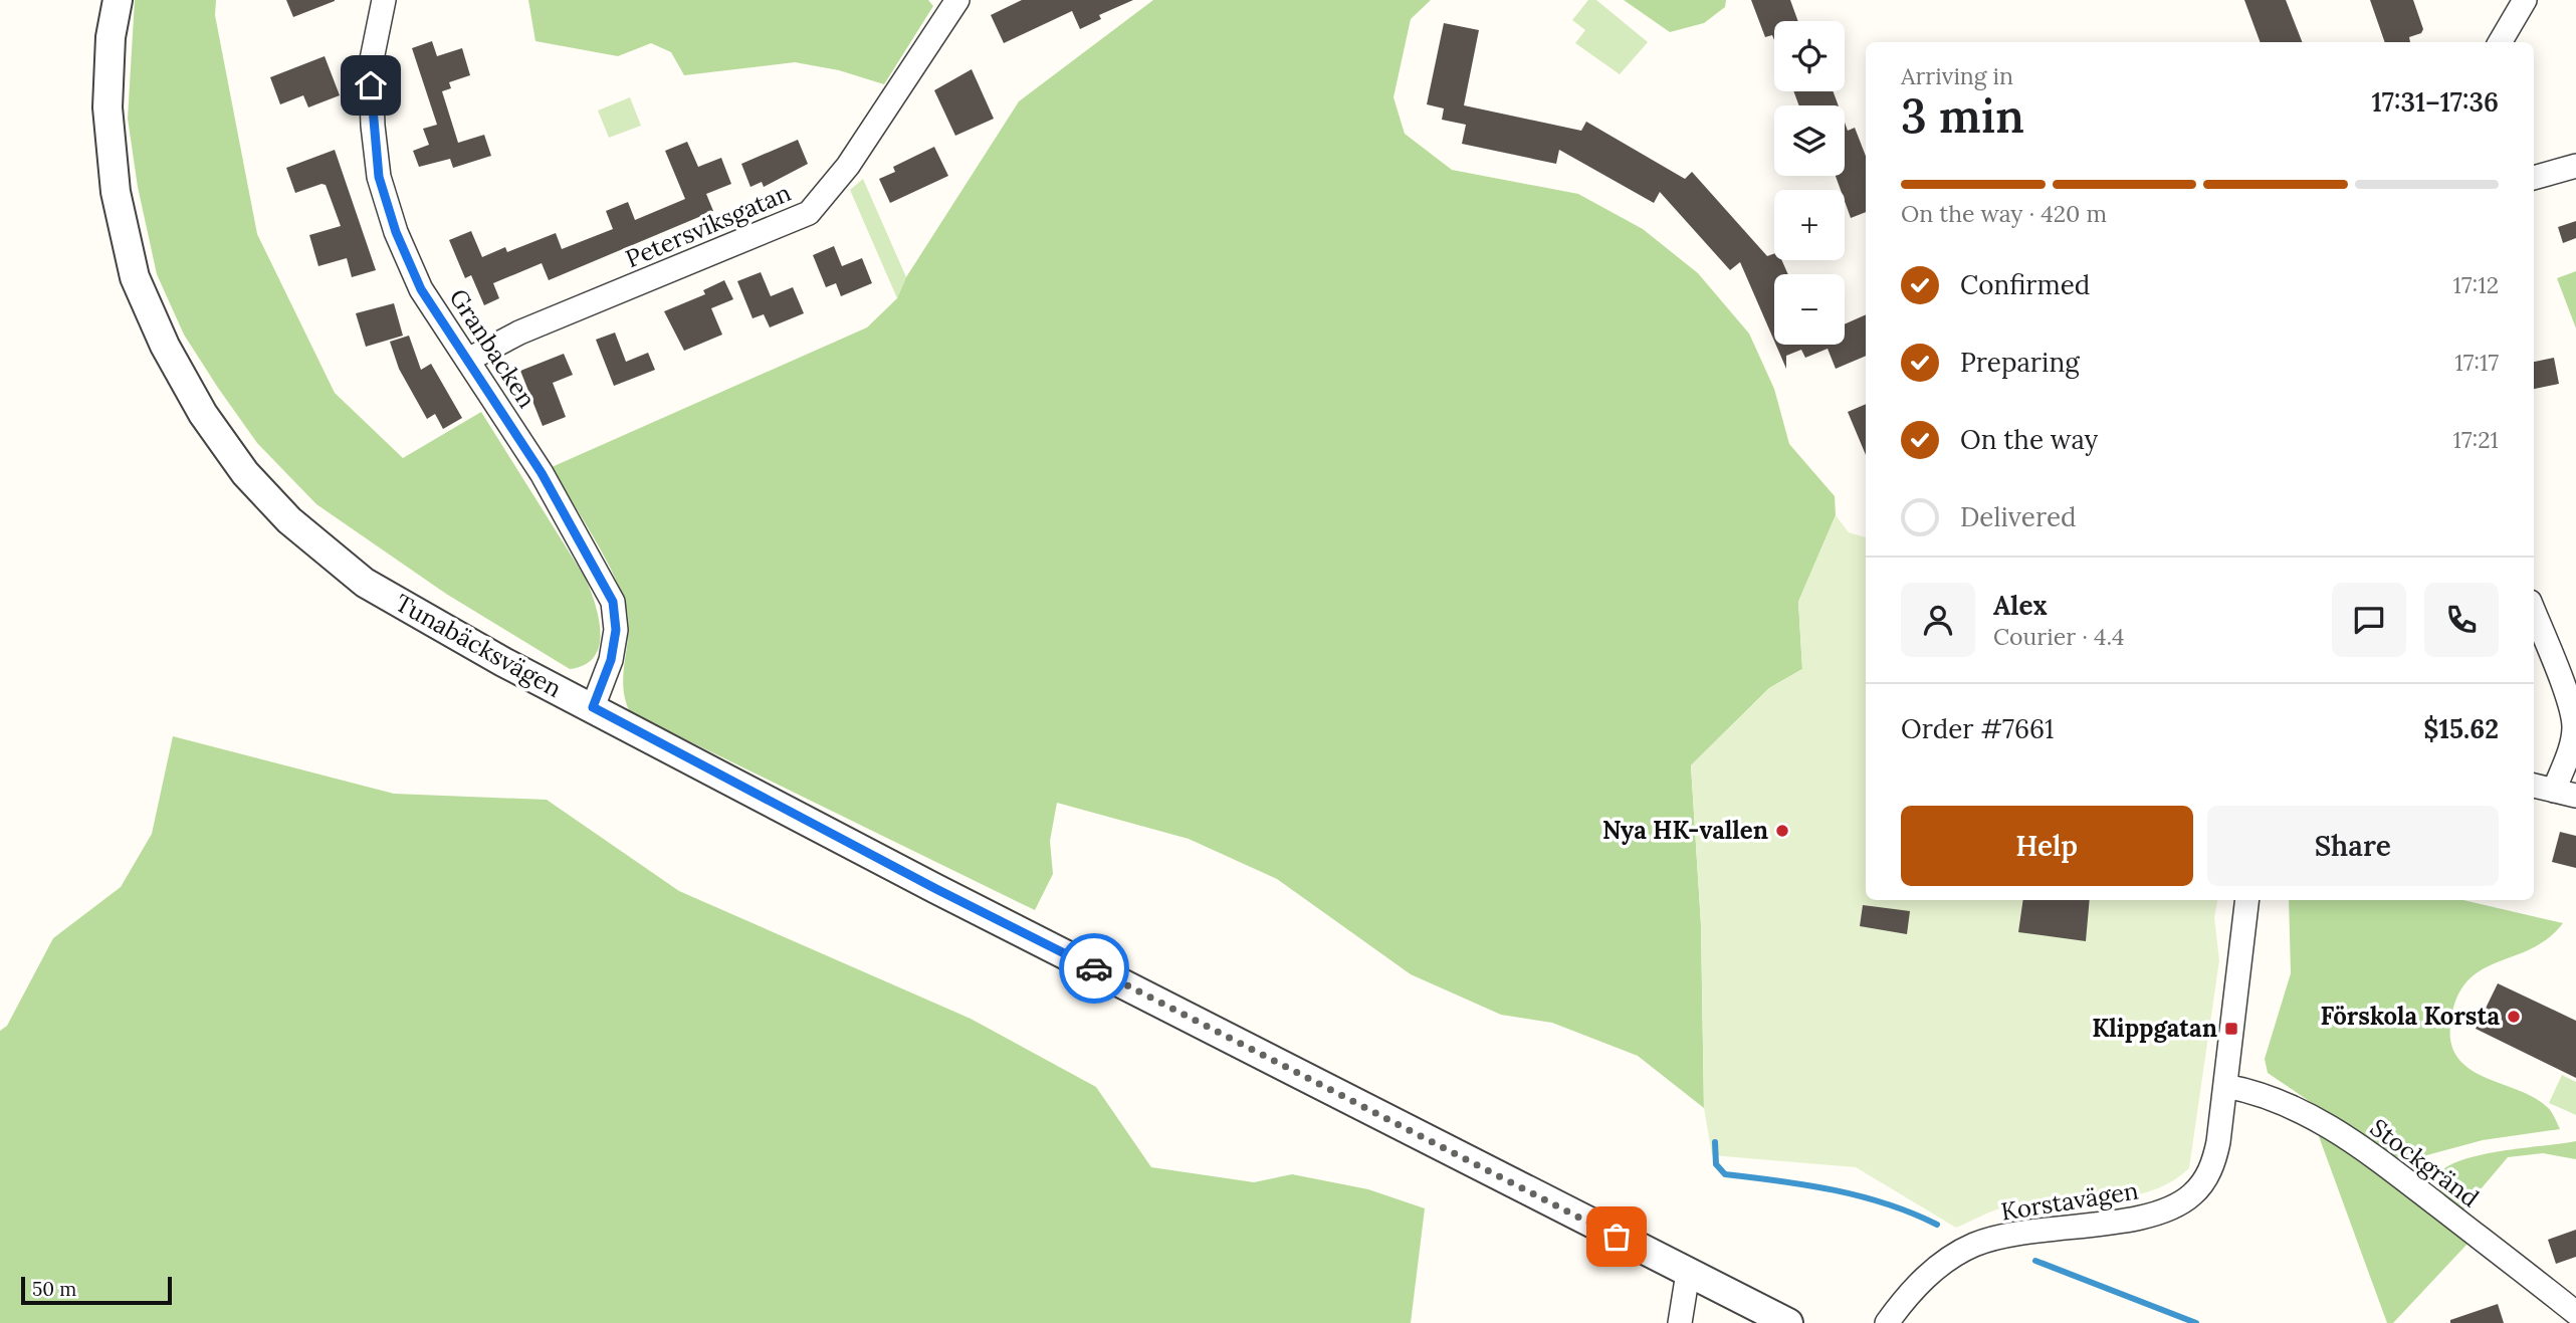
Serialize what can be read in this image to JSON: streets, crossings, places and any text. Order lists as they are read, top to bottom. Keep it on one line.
{"streets":{"street":["Petersviksgatan","Granbacken","Tunabäcksvägen","Stockgränd","Korstavägen"]},"crossings":[["Petersviksgatan","Granbacken"],["Granbacken","Tunabäcksvägen"],["Stockgränd","Korstavägen"]],"places":{"other":["Nya HK-vallen","Förskola Korsta"],"transit":["Klippgatan"]},"scale_bar":"50 m","page":{"map_buttons":["+","−"],"heading":["3 min","Arriving in","17:31–17:36"],"panel":["Alex","Courier · 4.4","Order #7661","$15.62"],"bar":"On the way · 420 m","list":[["Confirmed","17:12"],["Preparing","17:17"],["On the way","17:21"],"Delivered"],"buttons":["Help","Share"],"scale":"50 m"}}
